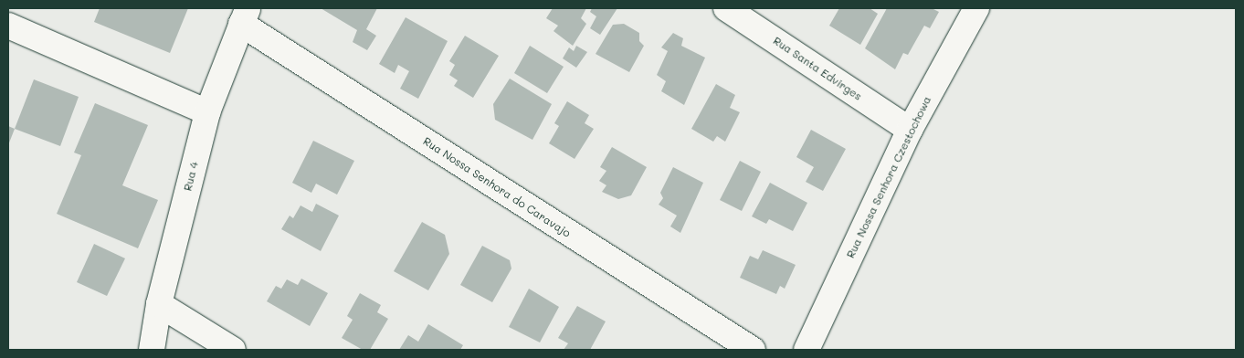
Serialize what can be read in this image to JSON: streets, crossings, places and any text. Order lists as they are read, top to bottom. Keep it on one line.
{"streets":{"street":["Rua Santa Edvirges","Rua 4","Rua Nossa Senhora Czestochowa","Rua Nossa Senhora do Caravajo"]},"crossings":[["Rua Santa Edvirges","Rua Nossa Senhora Czestochowa"],["Rua 4","Rua Nossa Senhora do Caravajo"]]}
